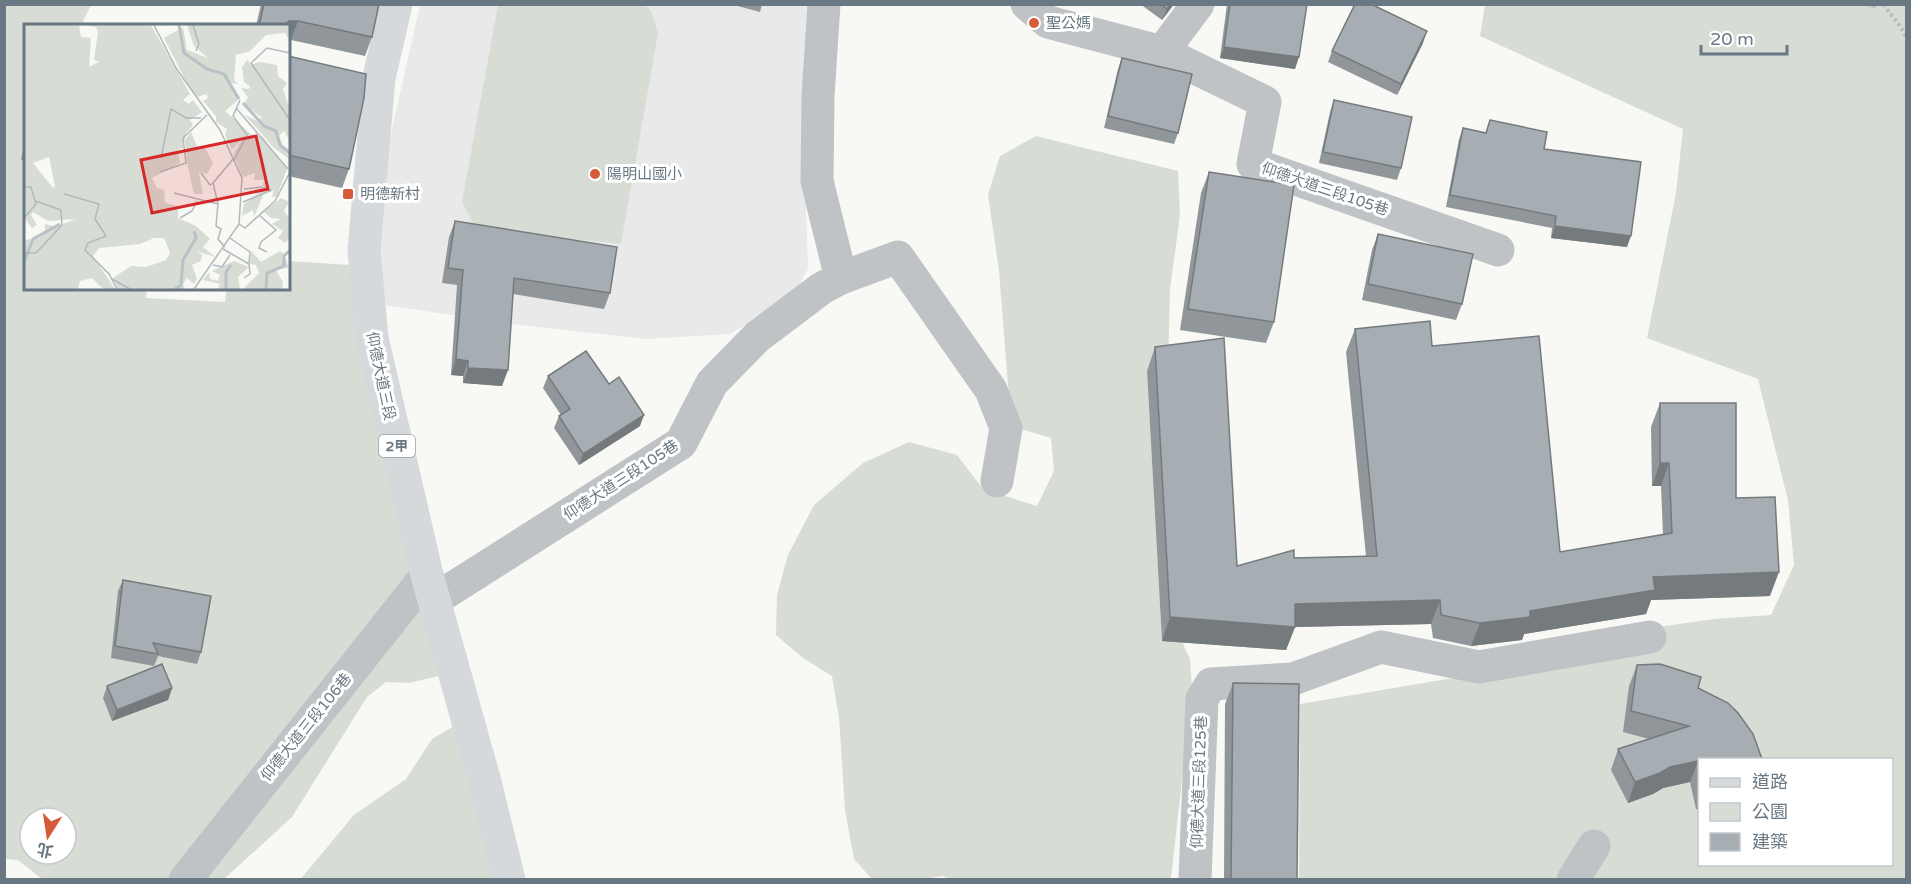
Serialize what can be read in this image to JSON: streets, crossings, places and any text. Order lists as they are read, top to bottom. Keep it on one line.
{"streets":{"main road":["仰德大道三段","2甲"],"lane":["仰德大道三段105巷","仰德大道三段106巷","仰德大道三段125巷"]},"crossings":[["仰德大道三段105巷","仰德大道三段"],["仰德大道三段105巷","仰德大道三段106巷"],["仰德大道三段","仰德大道三段106巷"]],"places":{"other":["聖公媽","陽明山國小"],"transit":["明德新村"]},"legend":["道路","公園","建築"],"scale_bar":"20 m","north":"bottom"}
